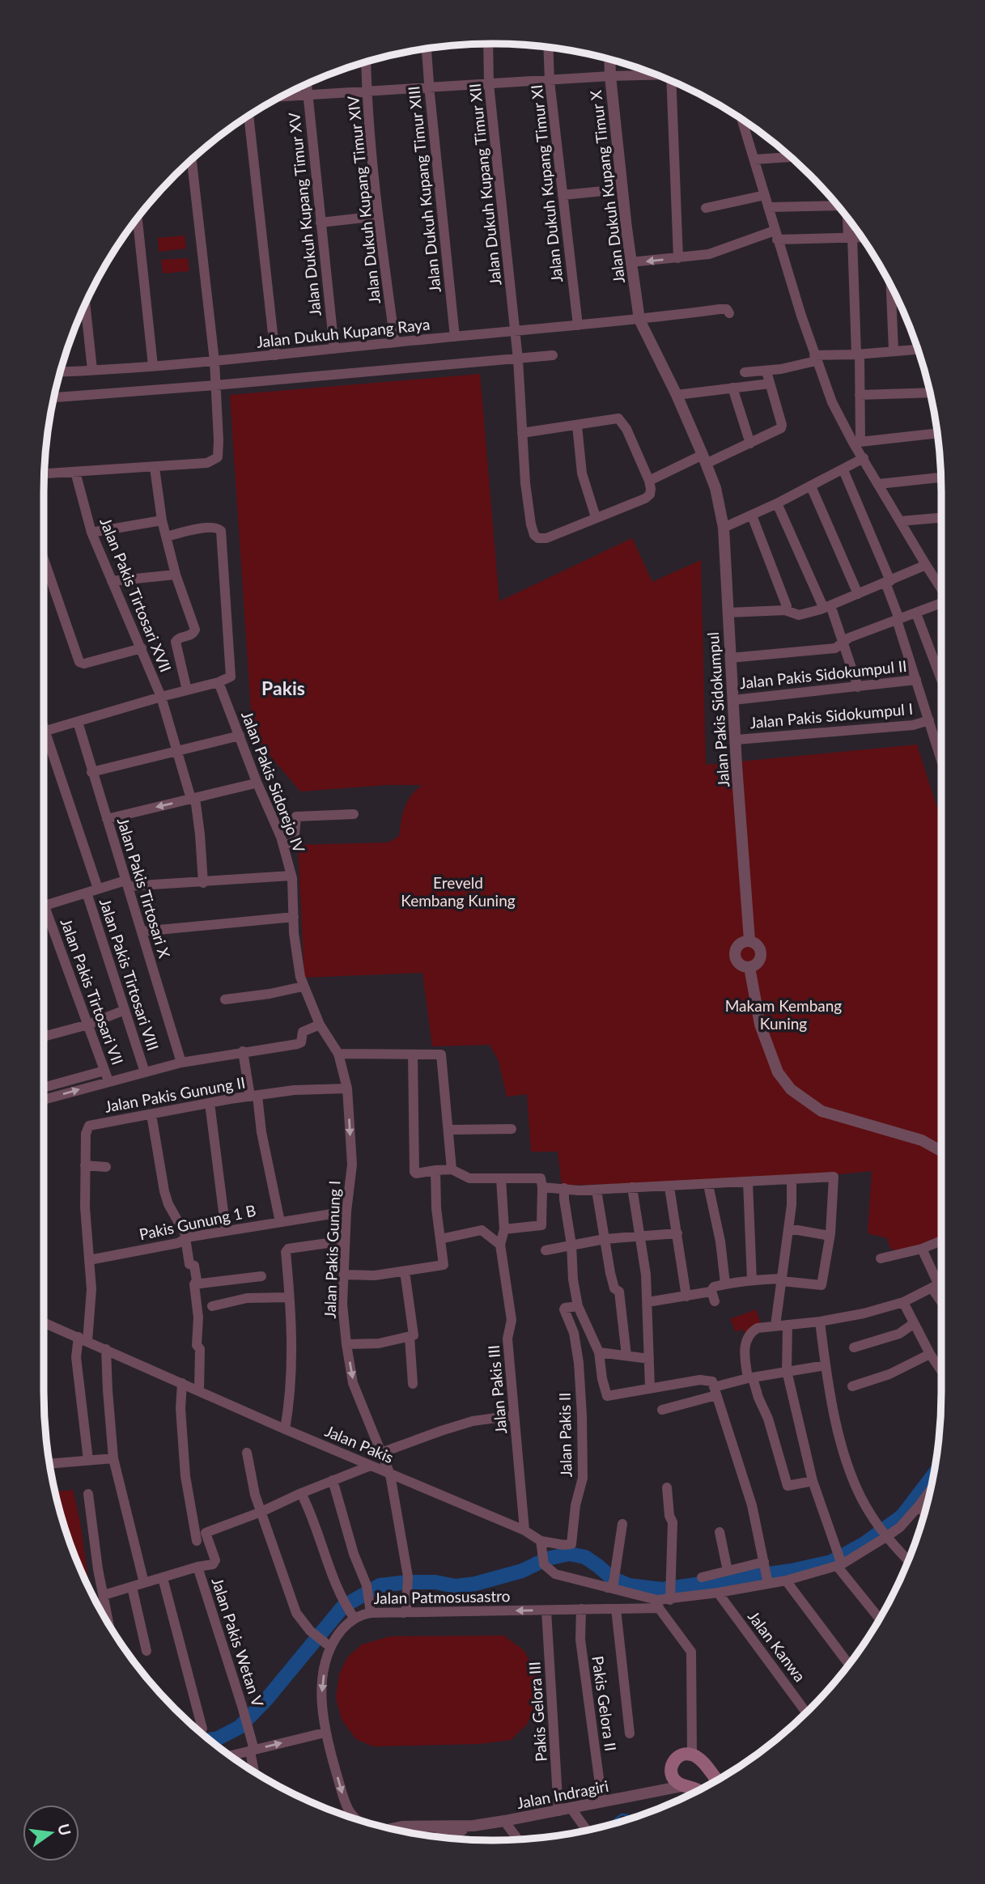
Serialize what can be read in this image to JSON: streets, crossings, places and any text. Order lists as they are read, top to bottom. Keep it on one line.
{"streets":{"street":["Jalan Dukuh Kupang Timur XI","Jalan Dukuh Kupang Timur XII","Jalan Dukuh Kupang Timur X","Jalan Dukuh Kupang Timur XIII","Jalan Dukuh Kupang Timur XIV","Jalan Dukuh Kupang Timur XV","Jalan Dukuh Kupang Raya","Jalan Pakis Tirtosari XVII","Jalan Pakis Sidokumpul II","Jalan Pakis Sidokumpul","Jalan Pakis Sidokumpul I","Jalan Pakis Sidorejo IV","Jalan Pakis Tirtosari X","Jalan Pakis Tirtosari VIII","Jalan Pakis Tirtosari VII","Jalan Pakis Gunung II","Pakis Gunung 1 B","Jalan Pakis Gunung I","Jalan Pakis III","Jalan Pakis II","Jalan Pakis","Jalan Patmosusastro","Jalan Pakis Wetan V","Jalan Kanwa","Pakis Gelora II","Pakis Gelora III","Jalan Indragiri"]},"crossings":[["Jalan Dukuh Kupang Timur XI","Jalan Dukuh Kupang Raya"],["Jalan Dukuh Kupang Timur XII","Jalan Dukuh Kupang Raya"],["Jalan Dukuh Kupang Timur X","Jalan Dukuh Kupang Raya"],["Jalan Dukuh Kupang Timur X","Jalan Pakis Sidokumpul"],["Jalan Dukuh Kupang Timur XIII","Jalan Dukuh Kupang Raya"],["Jalan Dukuh Kupang Timur XIV","Jalan Dukuh Kupang Raya"],["Jalan Dukuh Kupang Timur XV","Jalan Dukuh Kupang Raya"],["Jalan Pakis Tirtosari XVII","Jalan Pakis Tirtosari VIII"],["Jalan Pakis Sidokumpul II","Jalan Pakis Sidokumpul"],["Jalan Pakis Sidokumpul","Jalan Pakis Sidokumpul I"],["Jalan Pakis Sidorejo IV","Jalan Pakis Tirtosari VIII"],["Jalan Pakis Sidorejo IV","Jalan Pakis Gunung I"],["Jalan Pakis Tirtosari X","Jalan Pakis Tirtosari VIII"],["Jalan Pakis Gunung II","Pakis Gunung 1 B"],["Jalan Pakis Gunung II","Jalan Pakis Gunung I"],["Jalan Pakis Gunung II","Jalan Pakis"],["Pakis Gunung 1 B","Jalan Pakis Gunung I"],["Jalan Pakis Gunung I","Jalan Pakis"],["Jalan Pakis Gunung I","Jalan Patmosusastro"],["Jalan Pakis III","Jalan Pakis"],["Jalan Pakis II","Jalan Pakis"],["Jalan Patmosusastro","Pakis Gelora II"],["Jalan Patmosusastro","Pakis Gelora III"],["Pakis Gelora II","Jalan Indragiri"],["Pakis Gelora III","Jalan Indragiri"]],"districts":["Pakis"],"parks":["Ereveld Kembang Kuning","Makam Kembang Kuning"],"north":"right"}
